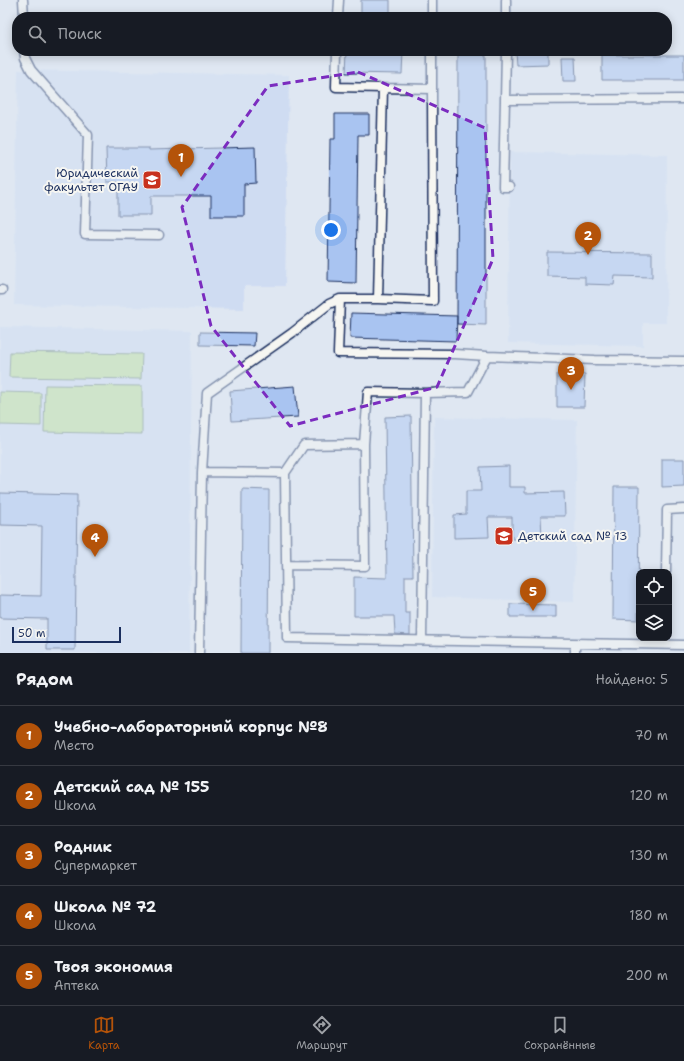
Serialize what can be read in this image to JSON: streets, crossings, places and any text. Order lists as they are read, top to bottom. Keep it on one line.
{"places":{"school or university":["Юридический факультет ОГАУ","Детский сад № 13"]},"scale_bar":"50 m","page":{"search":"Поиск","pins":["1","2","3","4","5"],"scale":"50 m","heading":["Рядом","Найдено: 5"],"list":[{"mark":"1","name":"Учебно-лабораторный корпус №8","note":"Место","value":"70 m"},{"mark":"2","name":"Детский сад № 155","note":"Школа","value":"120 m"},{"mark":"3","name":"Родник","note":"Супермаркет","value":"130 m"},{"mark":"4","name":"Школа № 72","note":"Школа","value":"180 m"},{"mark":"5","name":"Твоя экономия","note":"Аптека","value":"200 m"}],"nav":["Карта","Маршрут","Сохранённые"]}}
